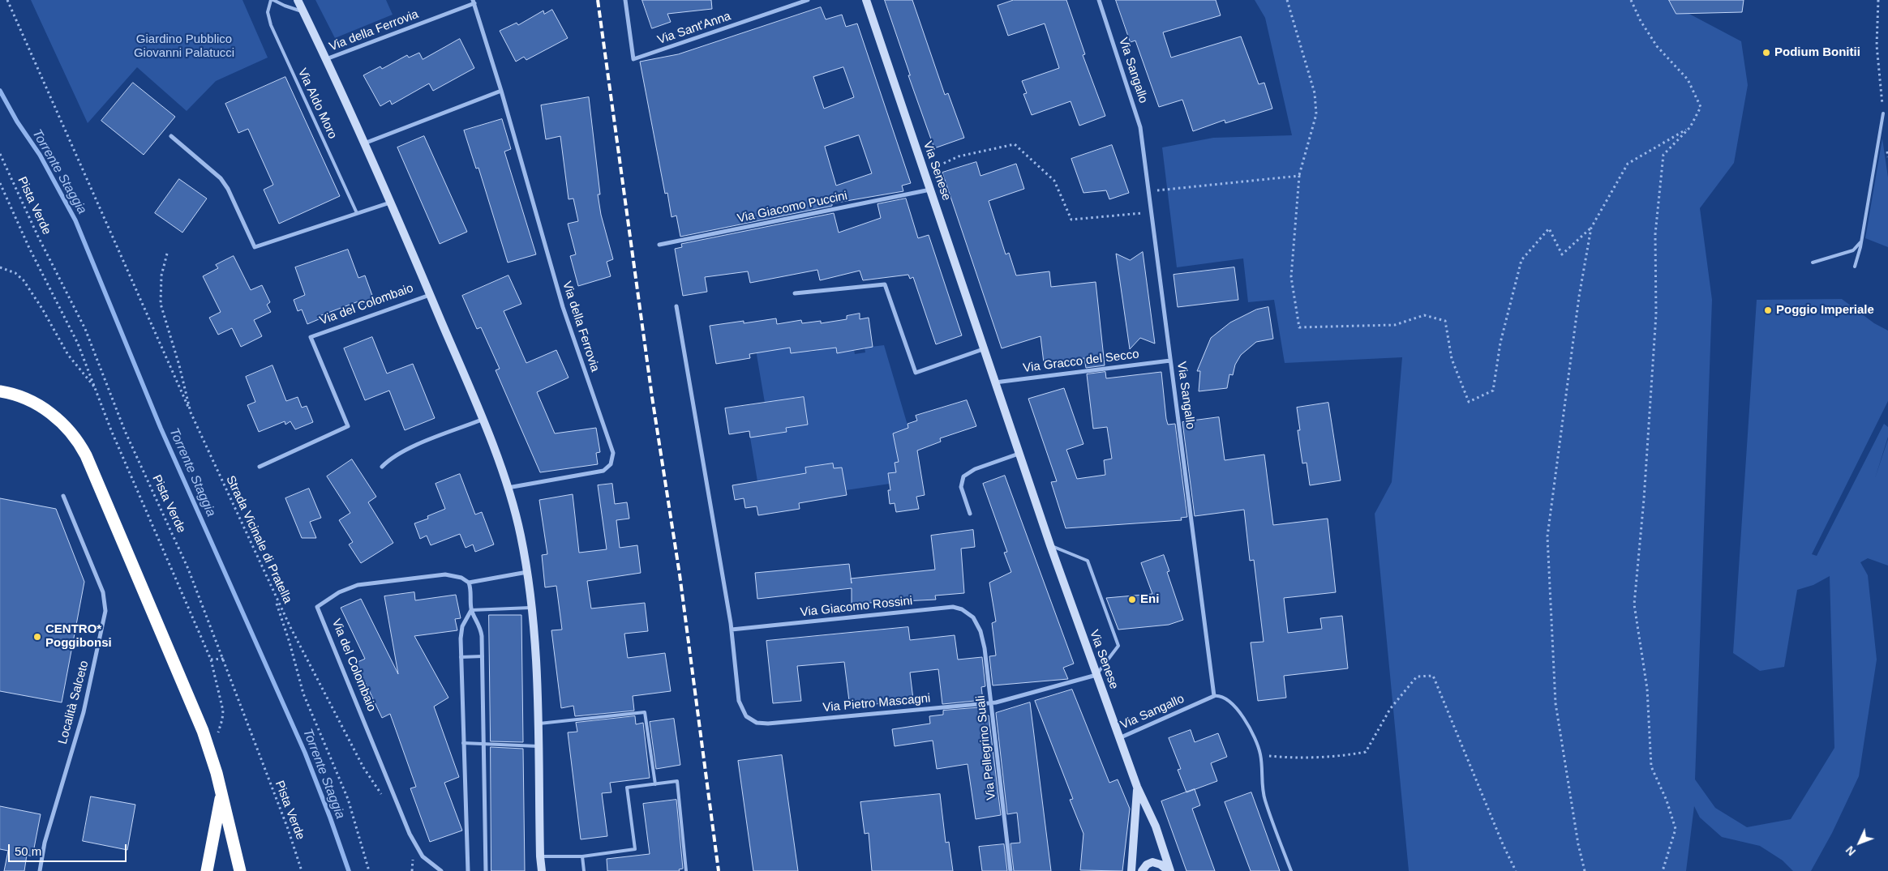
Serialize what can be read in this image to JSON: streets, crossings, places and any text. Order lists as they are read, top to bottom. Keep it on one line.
{"streets":{"main road":["Via Senese","Via del Colombaio"],"street":["Via Sant'Anna","Via della Ferrovia","Via Sangallo","Via Giacomo Puccini","Via Gracco del Secco","Via Giacomo Rossini","Località Salceto","Via Pietro Mascagni","Via Pellegrino Suali"],"lane":["Via Aldo Moro"],"path":["Pista Verde","Strada Vicinale di Pratella"]},"crossings":[["Via della Ferrovia","Via del Colombaio"],["Via Sangallo","Via Senese"],["Via Sangallo","Via Gracco del Secco"],["Via Aldo Moro","Via del Colombaio"],["Via Senese","Via Giacomo Puccini"],["Via Senese","Via Gracco del Secco"],["Via Senese","Via Pietro Mascagni"],["Via del Colombaio","Strada Vicinale di Pratella"],["Via Giacomo Rossini","Via Pietro Mascagni"],["Via Giacomo Rossini","Via Pellegrino Suali"],["Via Pietro Mascagni","Via Pellegrino Suali"]],"water":["Torrente Staggia"],"parks":["Giardino Pubblico Giovanni Palatucci"],"places":["Podium Bonitii","Poggio Imperiale","Eni","CENTRO* Poggibonsi"],"scale_bar":"50 m","north":"bottom left"}
